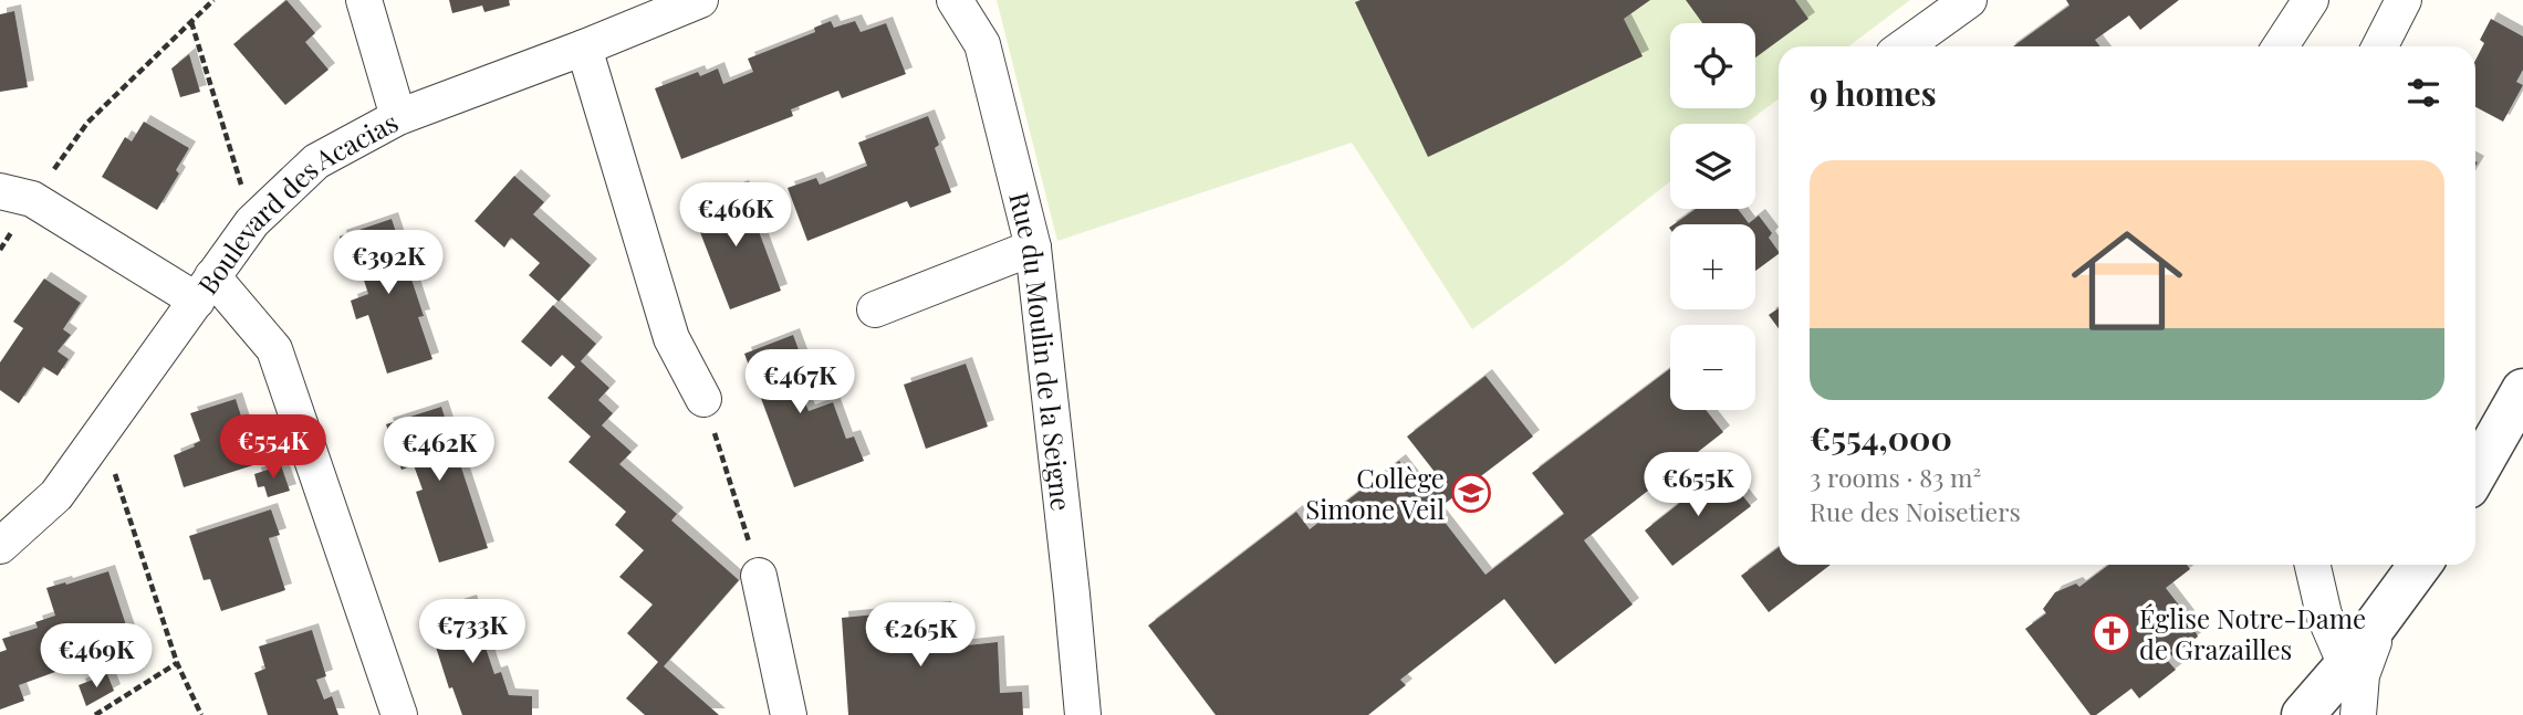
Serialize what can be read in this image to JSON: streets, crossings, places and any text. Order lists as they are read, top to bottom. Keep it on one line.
{"streets":{"street":["Boulevard des Acacias","Rue du Moulin de la Seigne"]},"places":{"school or university":["Collège Simone Veil"],"church":["Église Notre-Dame de Grazailles"]},"page":{"map_buttons":["+","−"],"heading":"9 homes","list":[{"name":"€554,000","note":"3 rooms · 83 m² · Rue des Noisetiers"}],"price":["€466K","€392K","€467K","€554K","€462K","€655K","€733K","€265K","€469K"]}}
